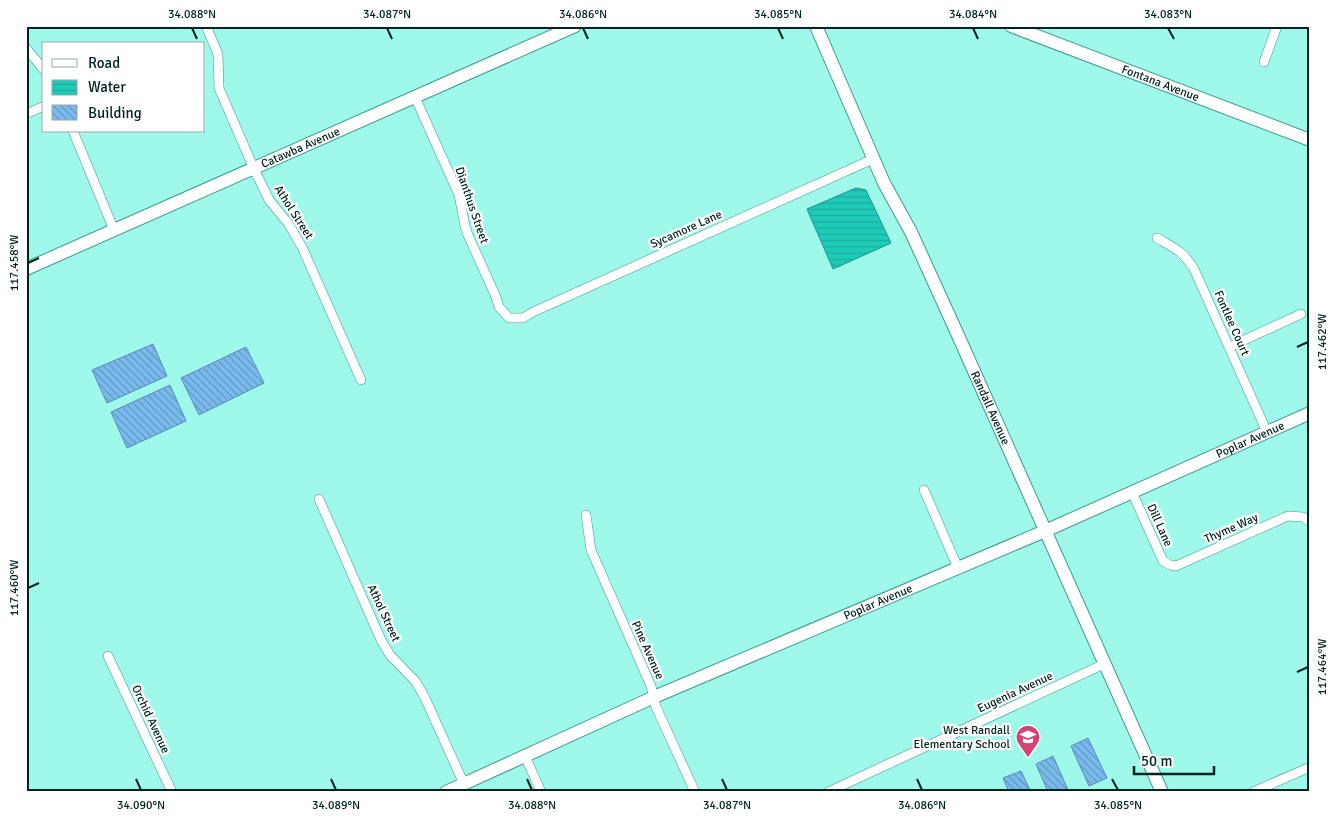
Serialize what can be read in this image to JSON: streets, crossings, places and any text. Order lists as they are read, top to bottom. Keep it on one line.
{"streets":{"street":["Fontana Avenue","Catawba Avenue","Dianthus Street","Athol Street","Sycamore Lane","Fontlee Court","Randall Avenue","Poplar Avenue","Dill Lane","Thyme Way","Pine Avenue","Eugenia Avenue","Orchid Avenue"]},"crossings":[["Catawba Avenue","Dianthus Street"],["Catawba Avenue","Athol Street"],["Dianthus Street","Sycamore Lane"],["Athol Street","Poplar Avenue"],["Sycamore Lane","Randall Avenue"],["Fontlee Court","Poplar Avenue"],["Randall Avenue","Poplar Avenue"],["Randall Avenue","Eugenia Avenue"],["Poplar Avenue","Dill Lane"],["Poplar Avenue","Pine Avenue"],["Dill Lane","Thyme Way"]],"places":{"school or university":["West Randall Elementary School"]},"legend":["Road","Water","Building"],"scale_bar":"50 m","coordinates":["34.088°N","34.087°N","34.086°N","34.085°N","34.084°N","34.083°N","117.458°W","117.462°W","117.460°W","117.464°W","34.090°N","34.089°N"]}
